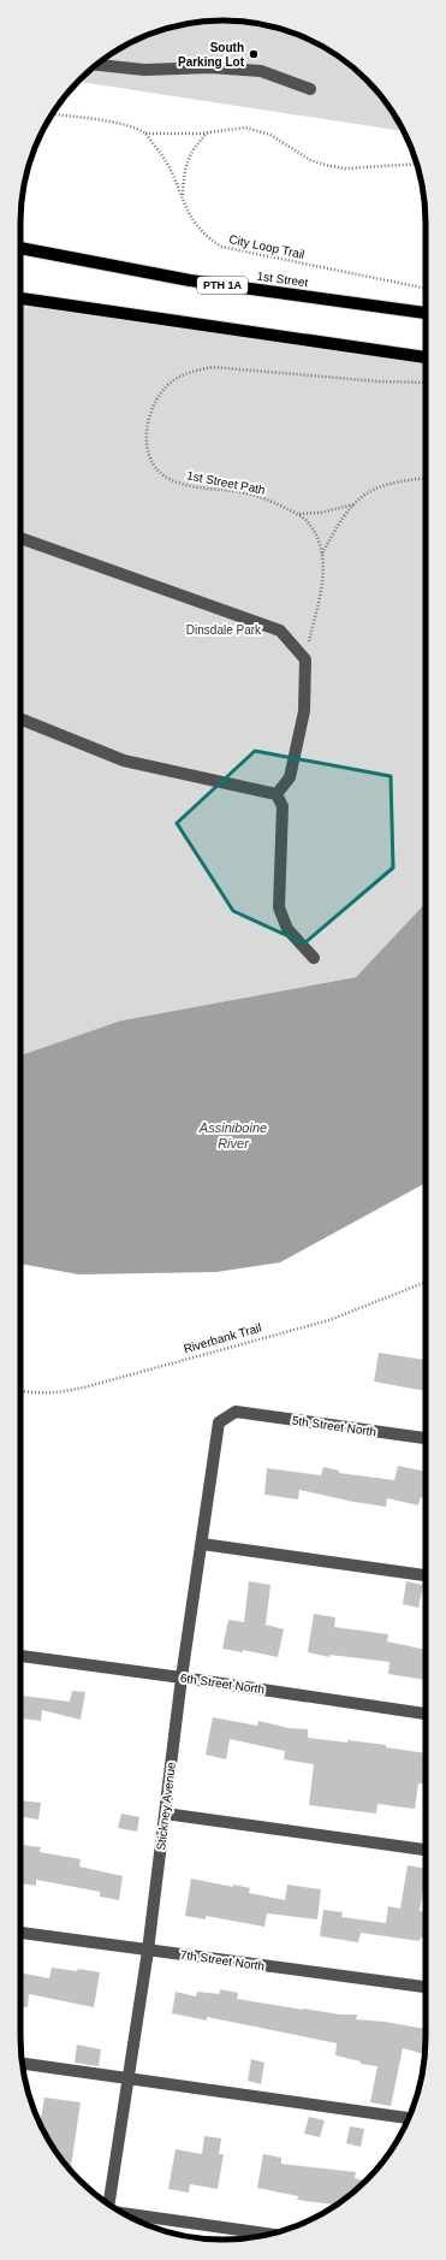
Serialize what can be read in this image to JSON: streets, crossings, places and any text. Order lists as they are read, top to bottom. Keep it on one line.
{"streets":{"main road":["1st Street","PTH 1A"],"street":["5th Street North","6th Street North","Stickney Avenue","7th Street North"],"path":["City Loop Trail","1st Street Path","Riverbank Trail"]},"crossings":[["5th Street North","Stickney Avenue"],["6th Street North","Stickney Avenue"],["Stickney Avenue","7th Street North"]],"water":["Assiniboine River"],"parks":["Dinsdale Park"],"places":["South Parking Lot"]}
